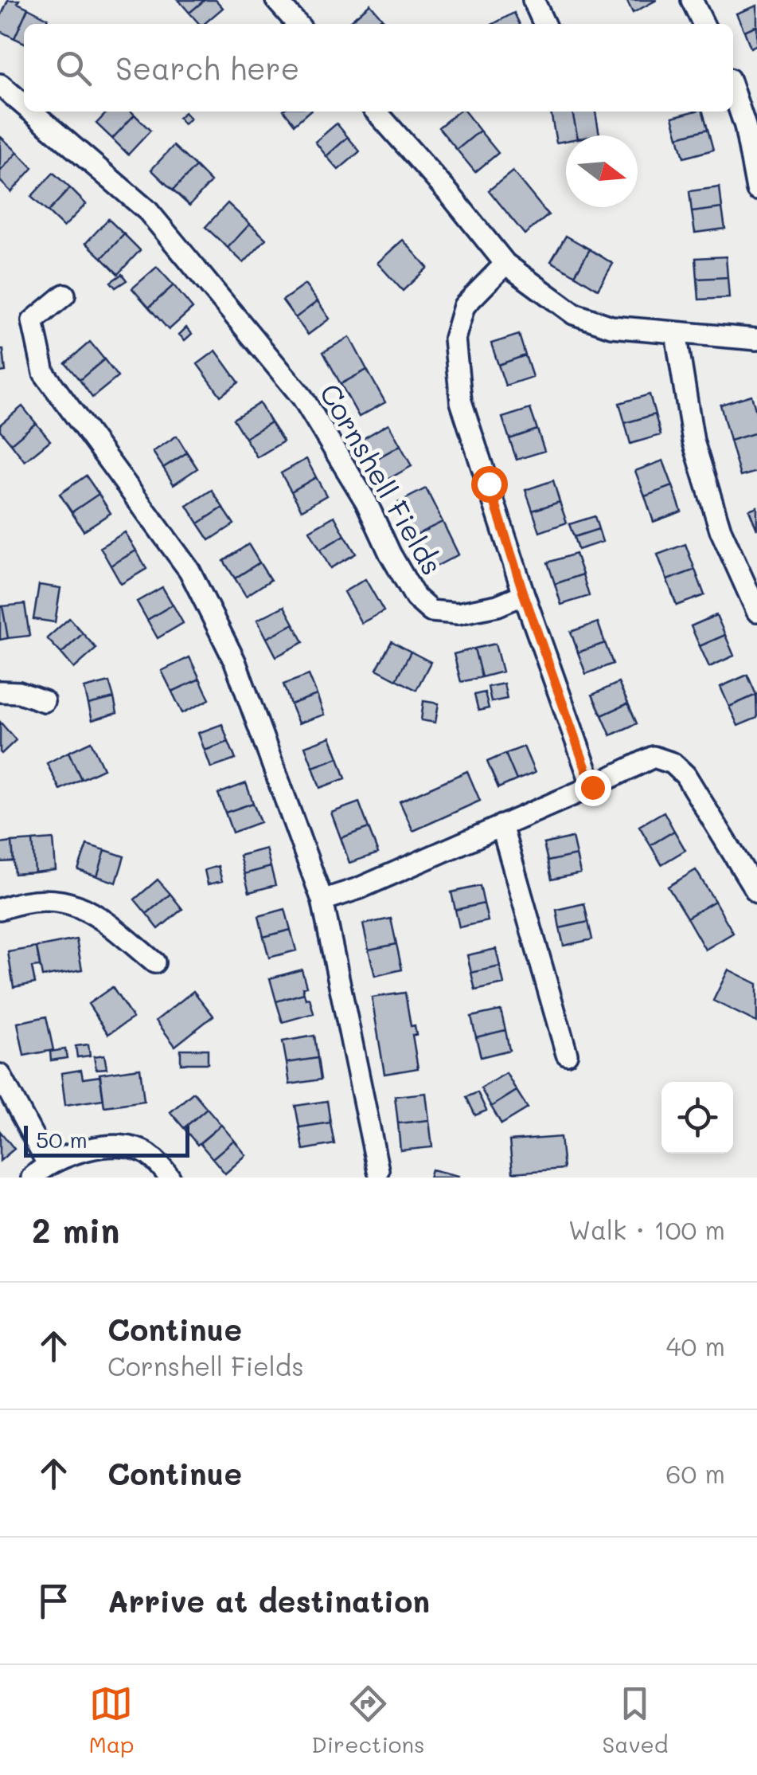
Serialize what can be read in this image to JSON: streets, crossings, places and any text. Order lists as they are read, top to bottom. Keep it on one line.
{"streets":{"street":["Cornshell Fields"]},"scale_bar":"50 m","north":"right","page":{"search":"Search here","scale":"50 m","heading":["2 min","Walk · 100 m"],"list":[["Continue","Cornshell Fields","40 m"],["Continue","60 m"],"Arrive at destination"],"nav":["Map","Directions","Saved"]}}
